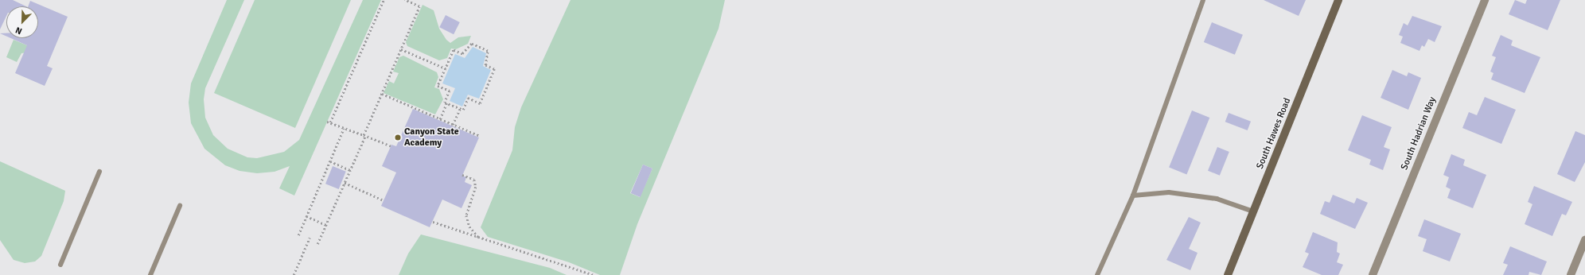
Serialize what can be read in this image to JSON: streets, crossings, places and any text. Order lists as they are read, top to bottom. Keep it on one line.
{"streets":{"main road":["South Hawes Road"],"street":["South Hadrian Way"]},"places":["Canyon State Academy"],"north":"bottom left"}
